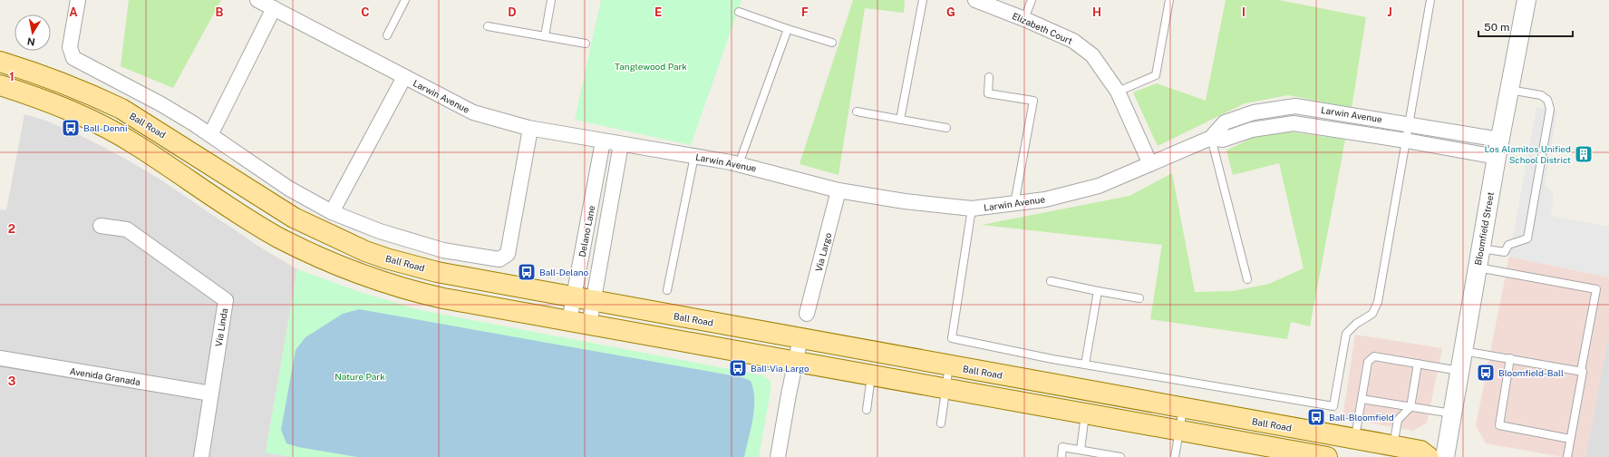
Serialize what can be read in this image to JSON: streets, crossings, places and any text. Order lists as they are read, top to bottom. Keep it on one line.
{"streets":{"main road":["Ball Road"],"street":["Elizabeth Court","Larwin Avenue","Bloomfield Street","Delano Lane","Via Largo","Via Linda","Avenida Granada"]},"crossings":[["Elizabeth Court","Larwin Avenue"],["Larwin Avenue","Bloomfield Street"],["Larwin Avenue","Delano Lane"],["Larwin Avenue","Via Largo"],["Ball Road","Delano Lane"],["Via Linda","Avenida Granada"]],"parks":["Tanglewood Park","Nature Park"],"places":{"bus stop":["Ball-Denni","Ball-Delano","Ball-Via Largo","Bloomfield-Ball","Ball-Bloomfield"],"building":["Los Alamitos Unified School District"]},"scale_bar":"50 m","north":"bottom","grid":{"columns":["A","B","C","D","E","F","G","H","I","J"],"rows":["1","2","3"]}}
